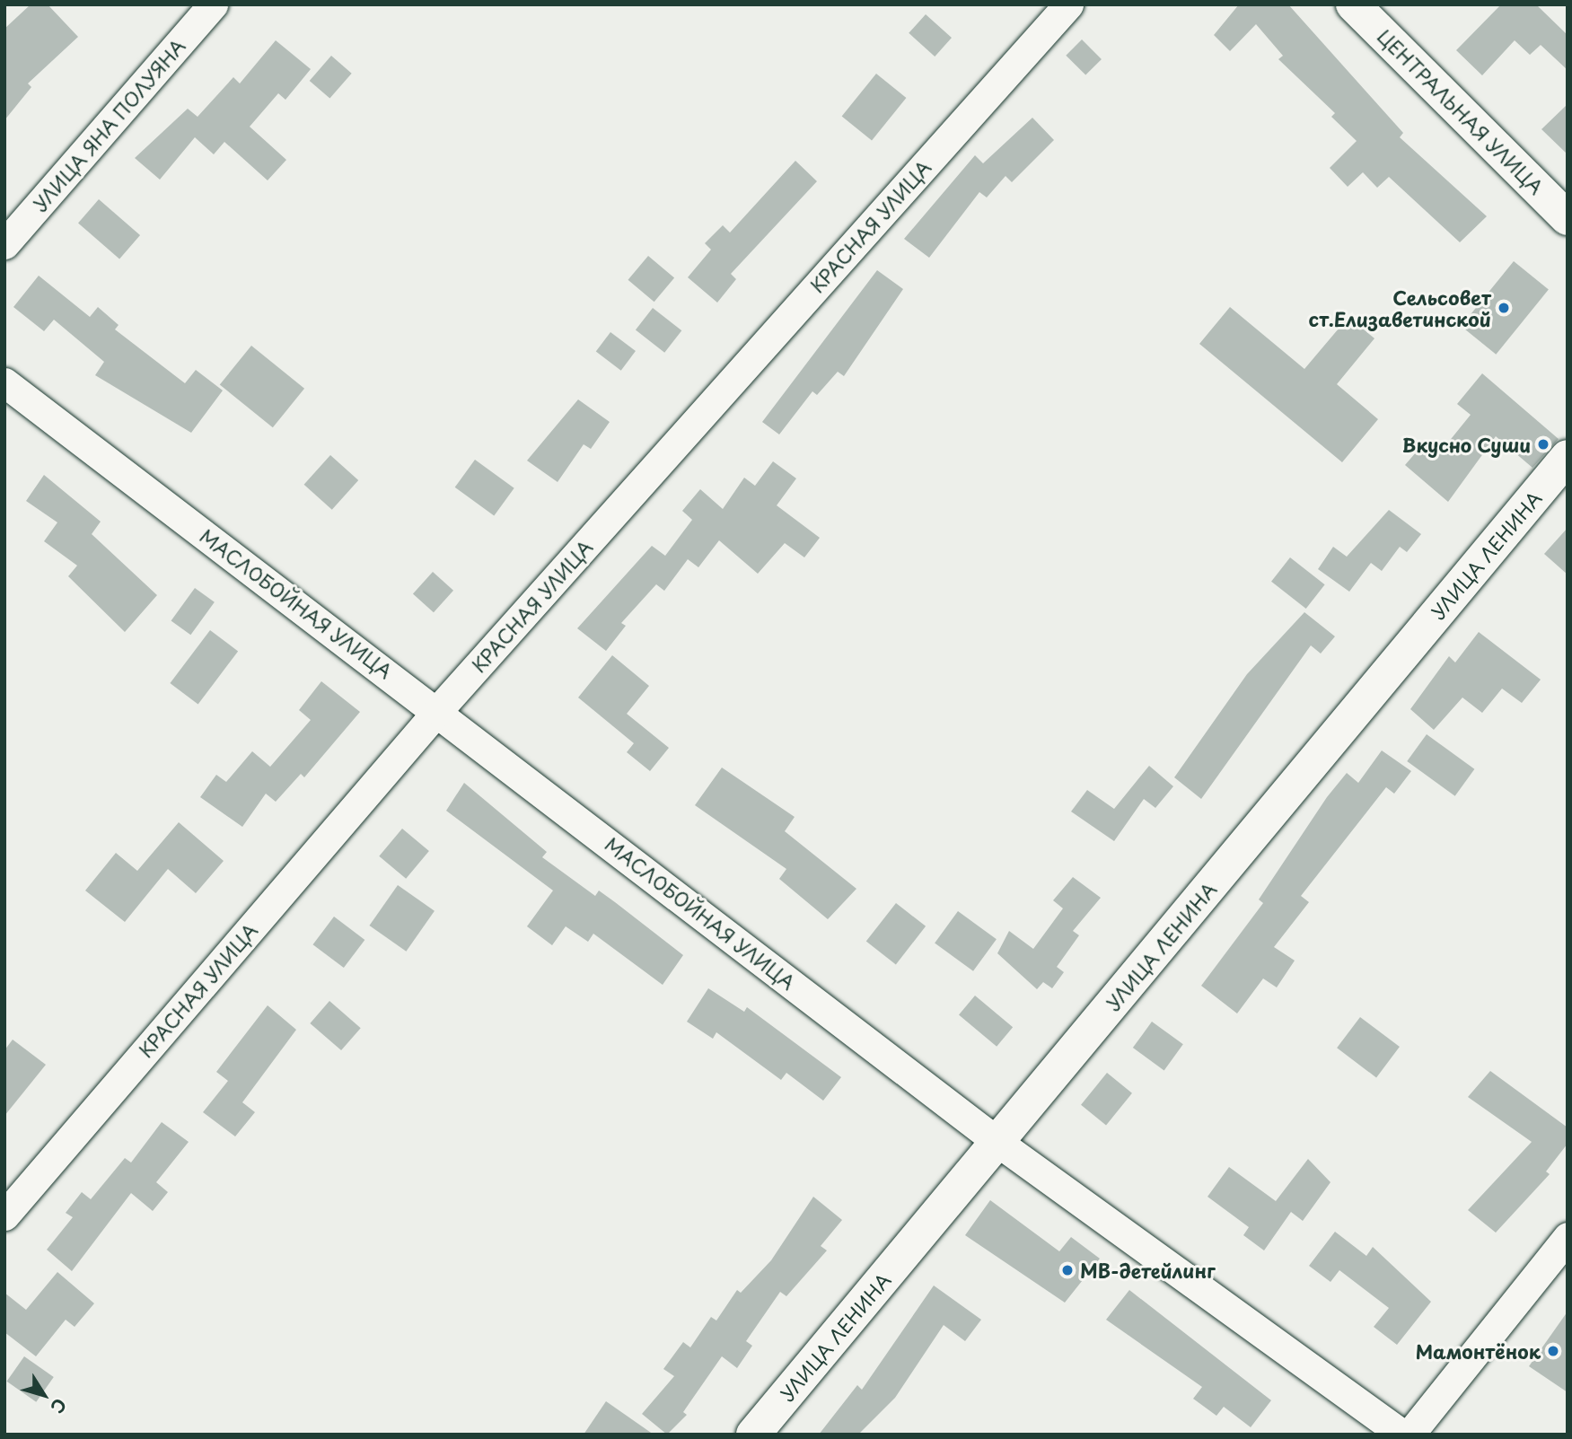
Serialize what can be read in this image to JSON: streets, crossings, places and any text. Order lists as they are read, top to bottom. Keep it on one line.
{"streets":{"street":["ЦЕНТРАЛЬНАЯ УЛИЦА","УЛИЦА ЯНА ПОЛУЯНА","КРАСНАЯ УЛИЦА","УЛИЦА ЛЕНИНА","МАСЛОБОЙНАЯ УЛИЦА"]},"crossings":[["КРАСНАЯ УЛИЦА","МАСЛОБОЙНАЯ УЛИЦА"],["УЛИЦА ЛЕНИНА","МАСЛОБОЙНАЯ УЛИЦА"]],"places":["Сельсовет ст.Елизаветинской","Вкусно Суши","MB-детейлинг","Мамонтёнок"],"north":"bottom right"}
